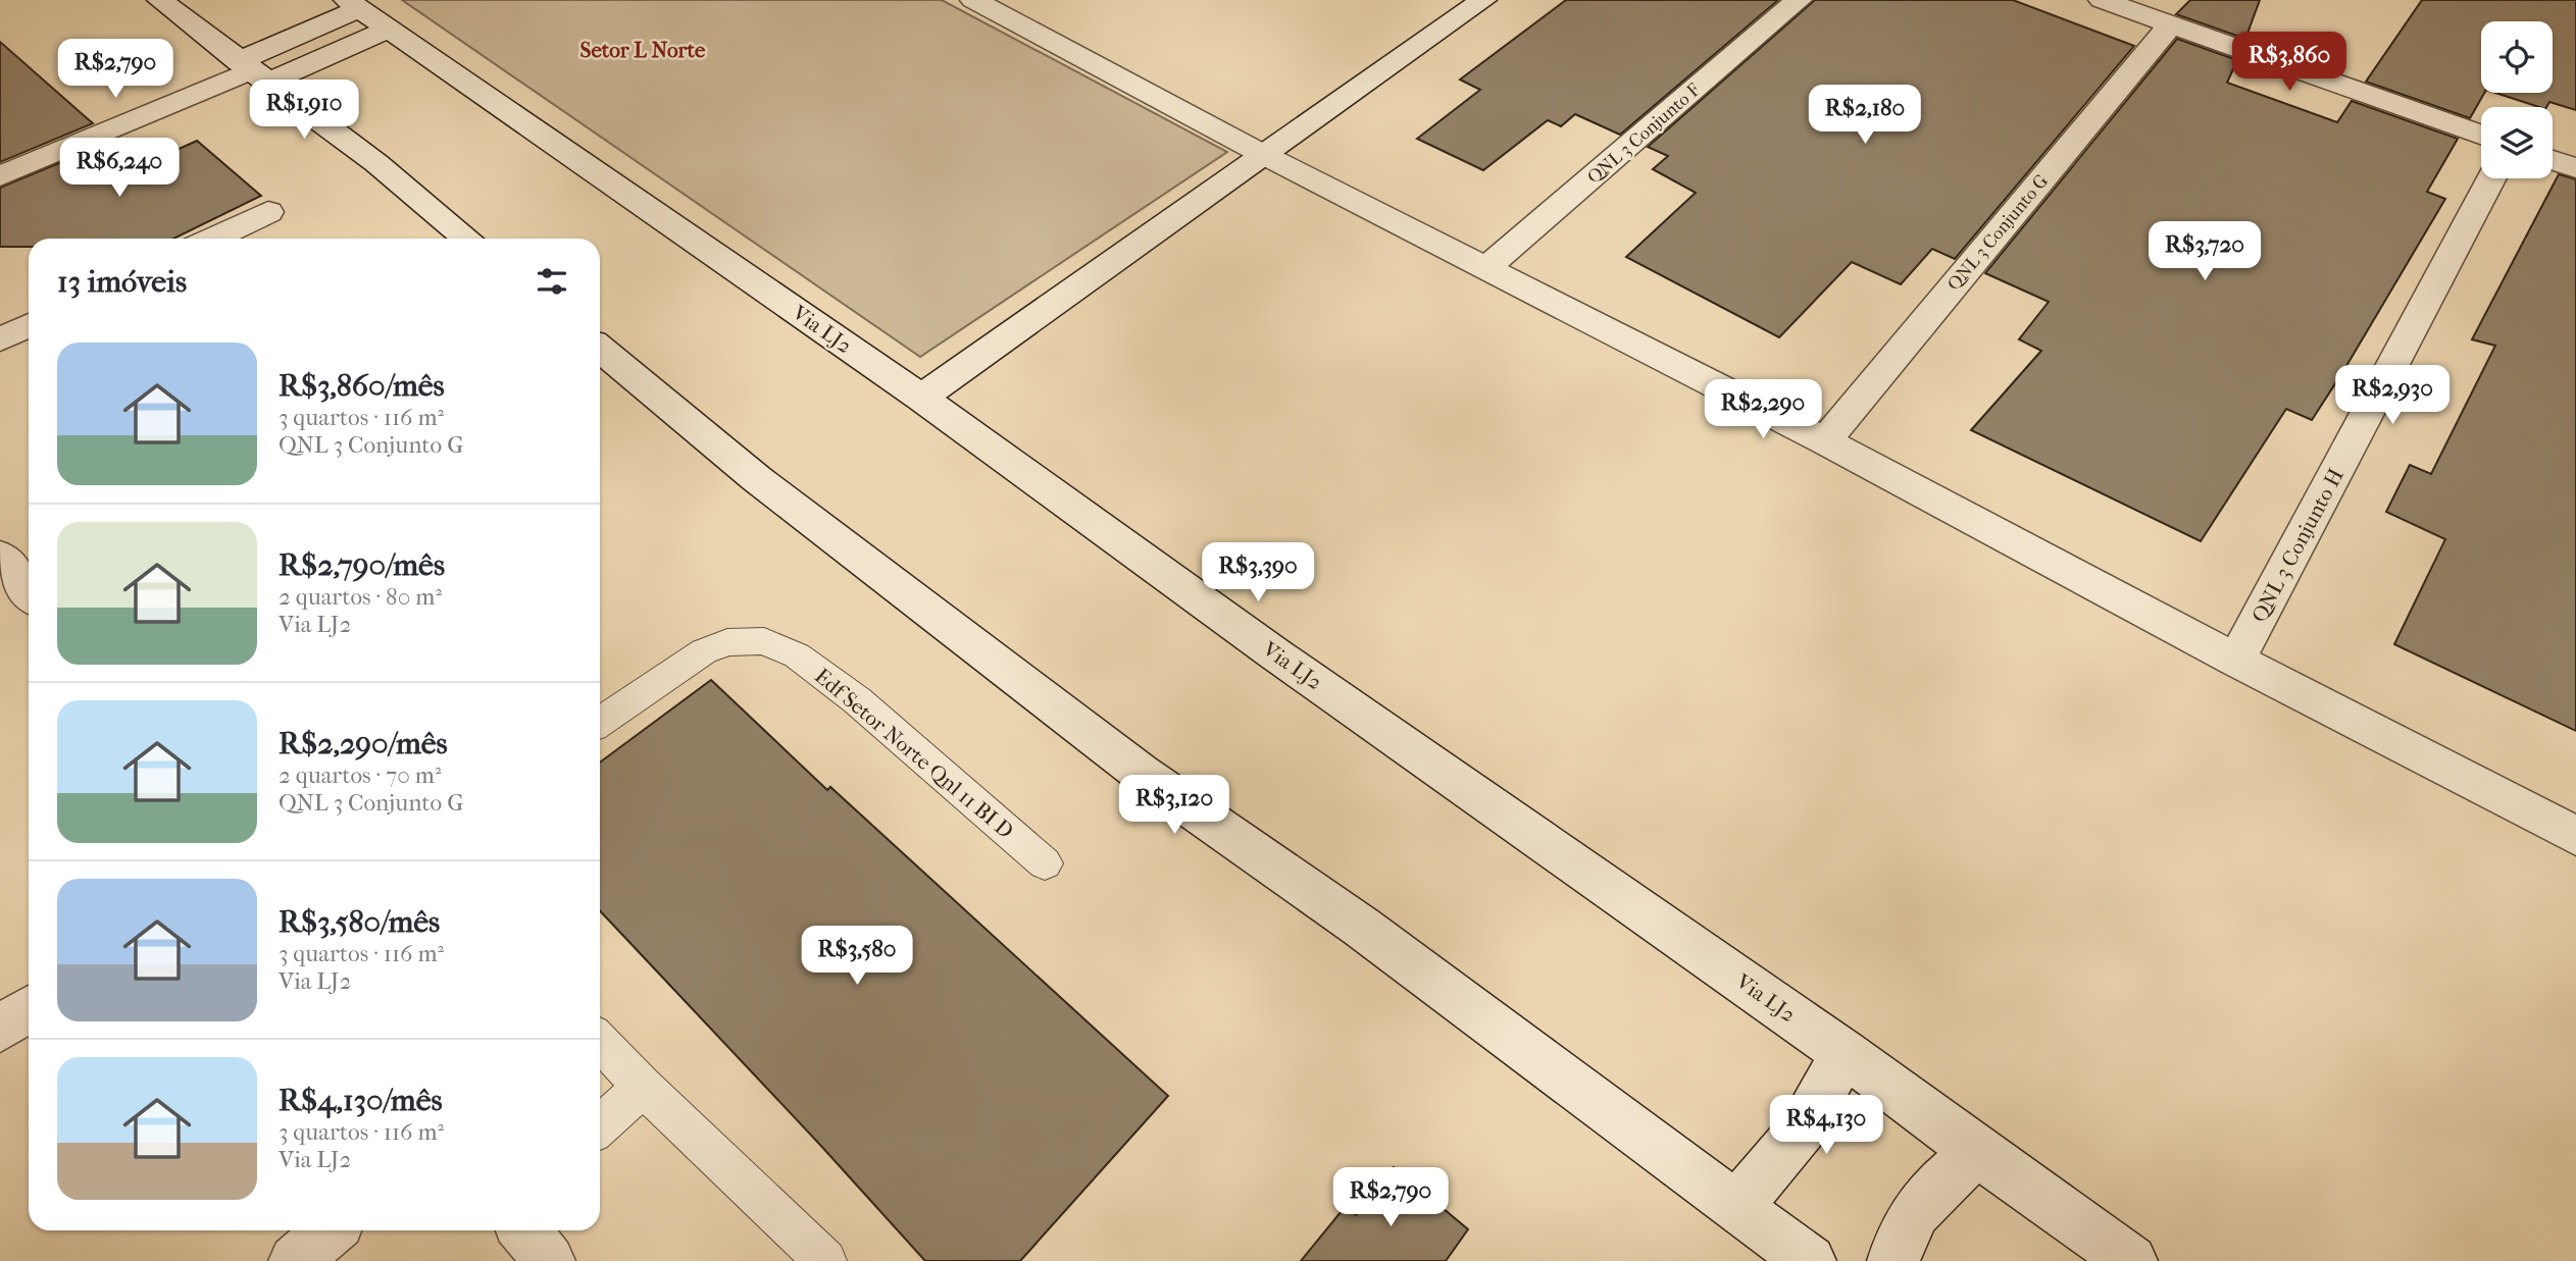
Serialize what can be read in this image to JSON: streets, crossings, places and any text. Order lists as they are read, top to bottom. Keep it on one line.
{"streets":{"street":["QNL 3 Conjunto F","QNL 3 Conjunto G","Via LJ2","QNL 3 Conjunto H"],"lane":["Edf Setor Norte Qnl 11 BI D"]},"districts":["Setor L Norte"],"page":{"price":["R$3,860","R$2,790","R$1,910","R$2,180","R$6,240","R$3,720","R$2,930","R$2,290","R$3,390","R$3,120","R$3,580","R$4,130","R$2,790"],"heading":"13 imóveis","list":[{"name":"R$3,860/mês","note":"3 quartos · 116 m² · QNL 3 Conjunto G"},{"name":"R$2,790/mês","note":"2 quartos · 80 m² · Via LJ2"},{"name":"R$2,290/mês","note":"2 quartos · 70 m² · QNL 3 Conjunto G"},{"name":"R$3,580/mês","note":"3 quartos · 116 m² · Via LJ2"},{"name":"R$4,130/mês","note":"3 quartos · 116 m² · Via LJ2"}]}}
